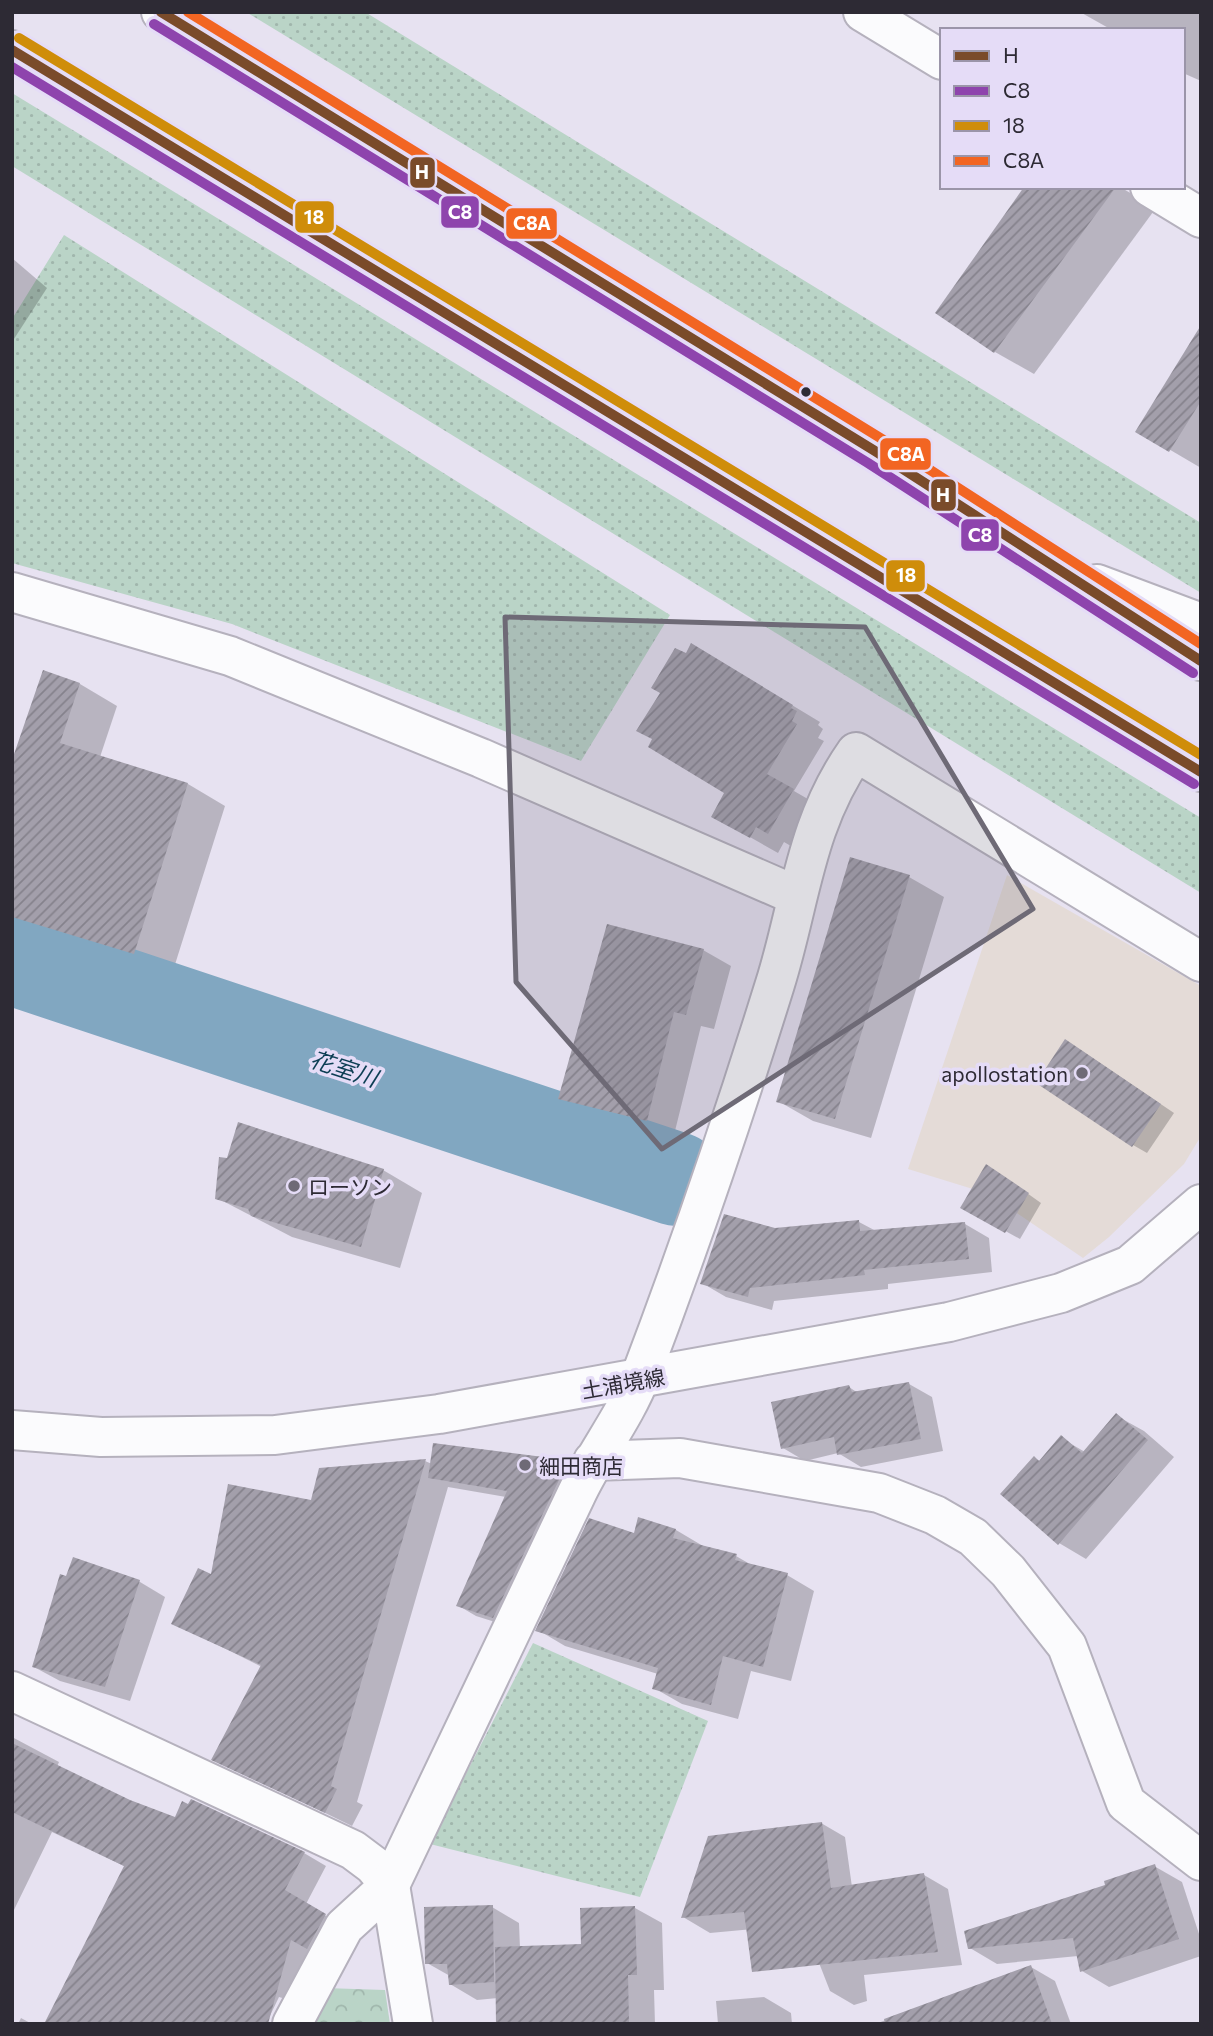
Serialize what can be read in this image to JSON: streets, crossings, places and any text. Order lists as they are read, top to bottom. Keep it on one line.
{"streets":{"street":["土浦境線"]},"water":["花室川"],"places":["apollostation","ローソン","細田商店"],"lines":["transit line H","transit line C8A","transit line C8","transit line 18"],"legend":["H","C8","18","C8A"]}
